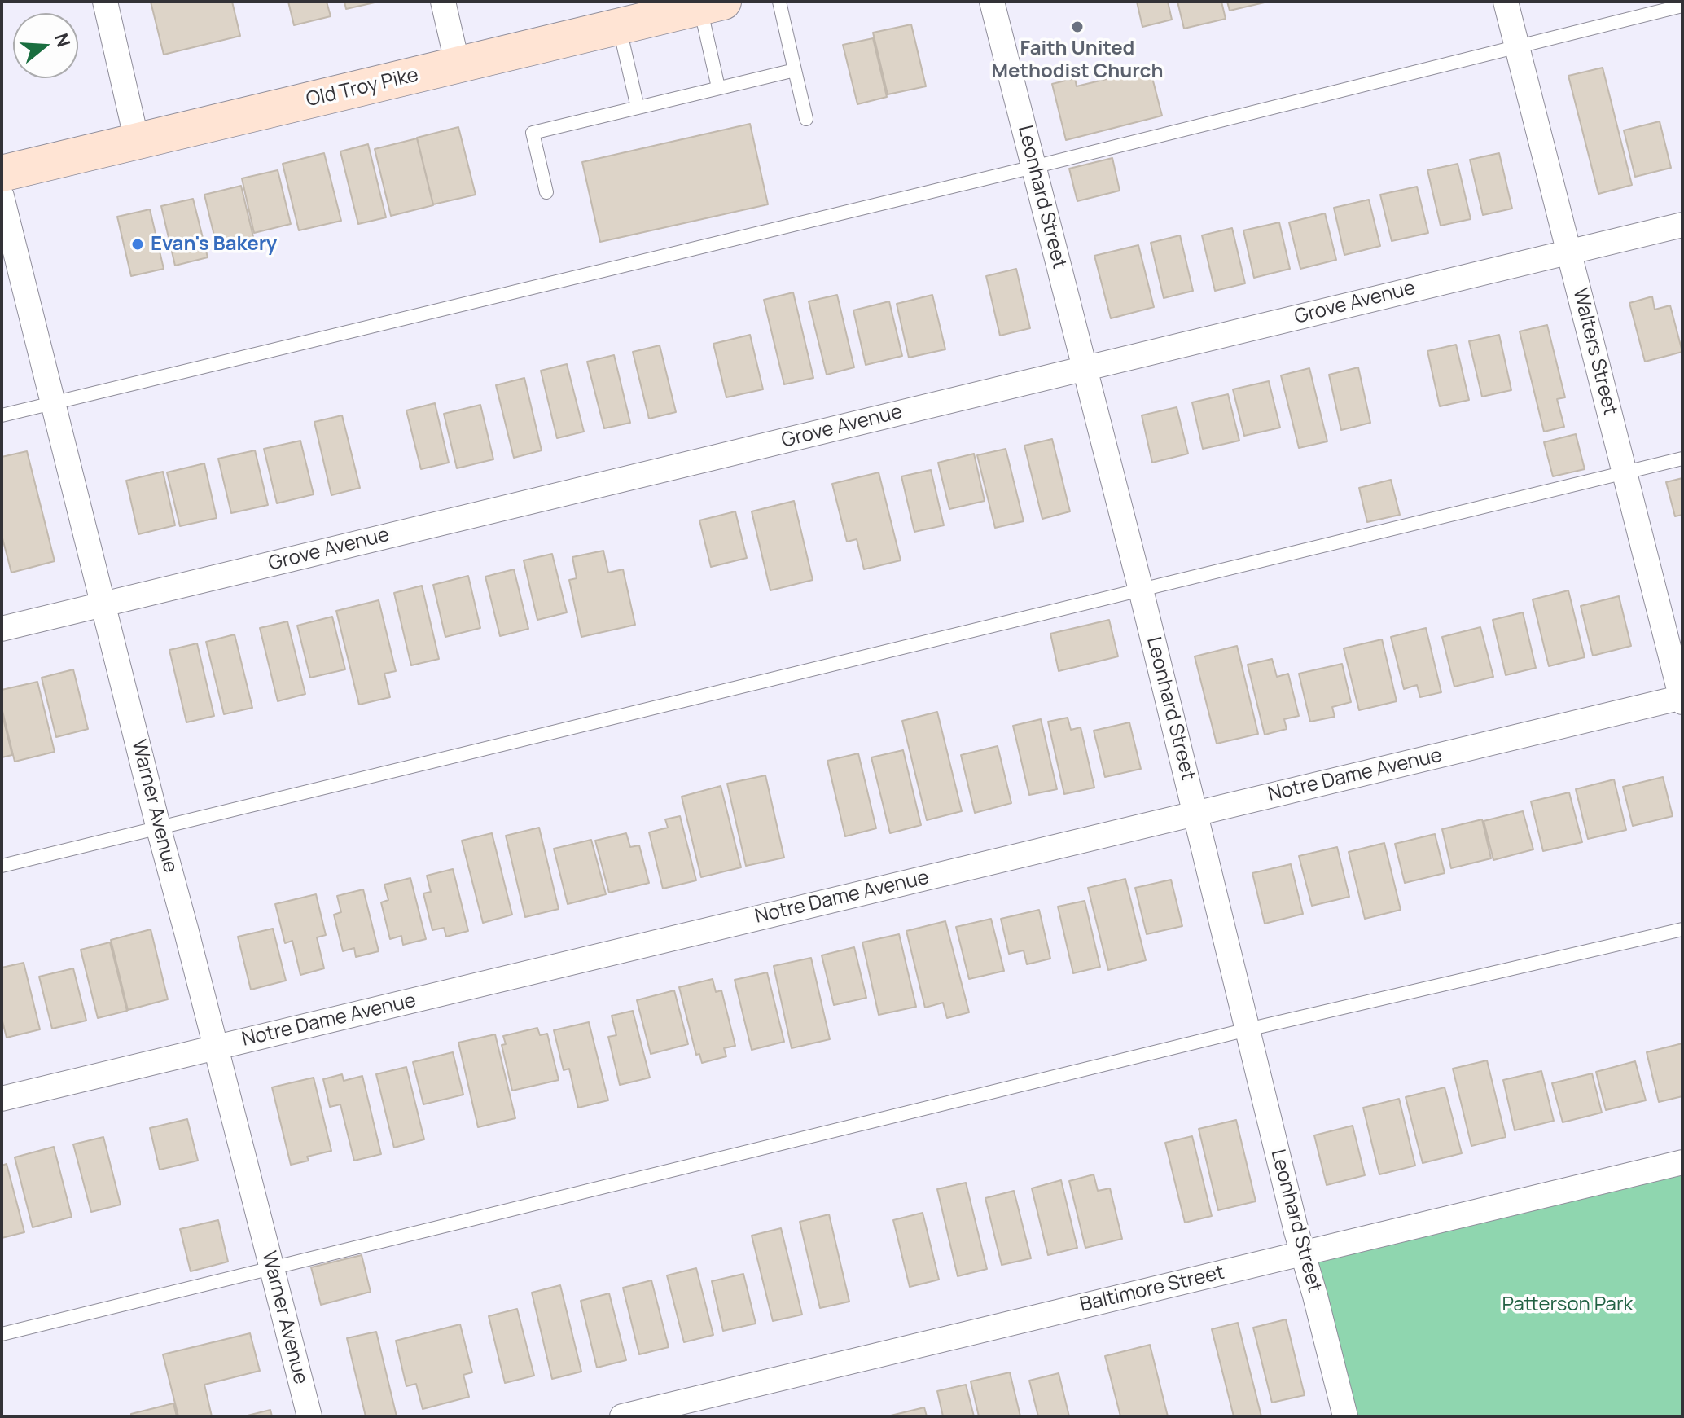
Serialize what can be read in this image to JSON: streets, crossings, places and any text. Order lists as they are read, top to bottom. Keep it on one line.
{"streets":{"main road":["Old Troy Pike"],"street":["Leonhard Street","Grove Avenue","Walters Street","Notre Dame Avenue","Warner Avenue","Baltimore Street"]},"crossings":[["Leonhard Street","Grove Avenue"],["Leonhard Street","Notre Dame Avenue"],["Leonhard Street","Baltimore Street"],["Grove Avenue","Walters Street"],["Grove Avenue","Warner Avenue"],["Walters Street","Notre Dame Avenue"],["Notre Dame Avenue","Warner Avenue"]],"parks":["Patterson Park"],"places":["Faith United Methodist Church","Evan's Bakery"],"north":"right"}
